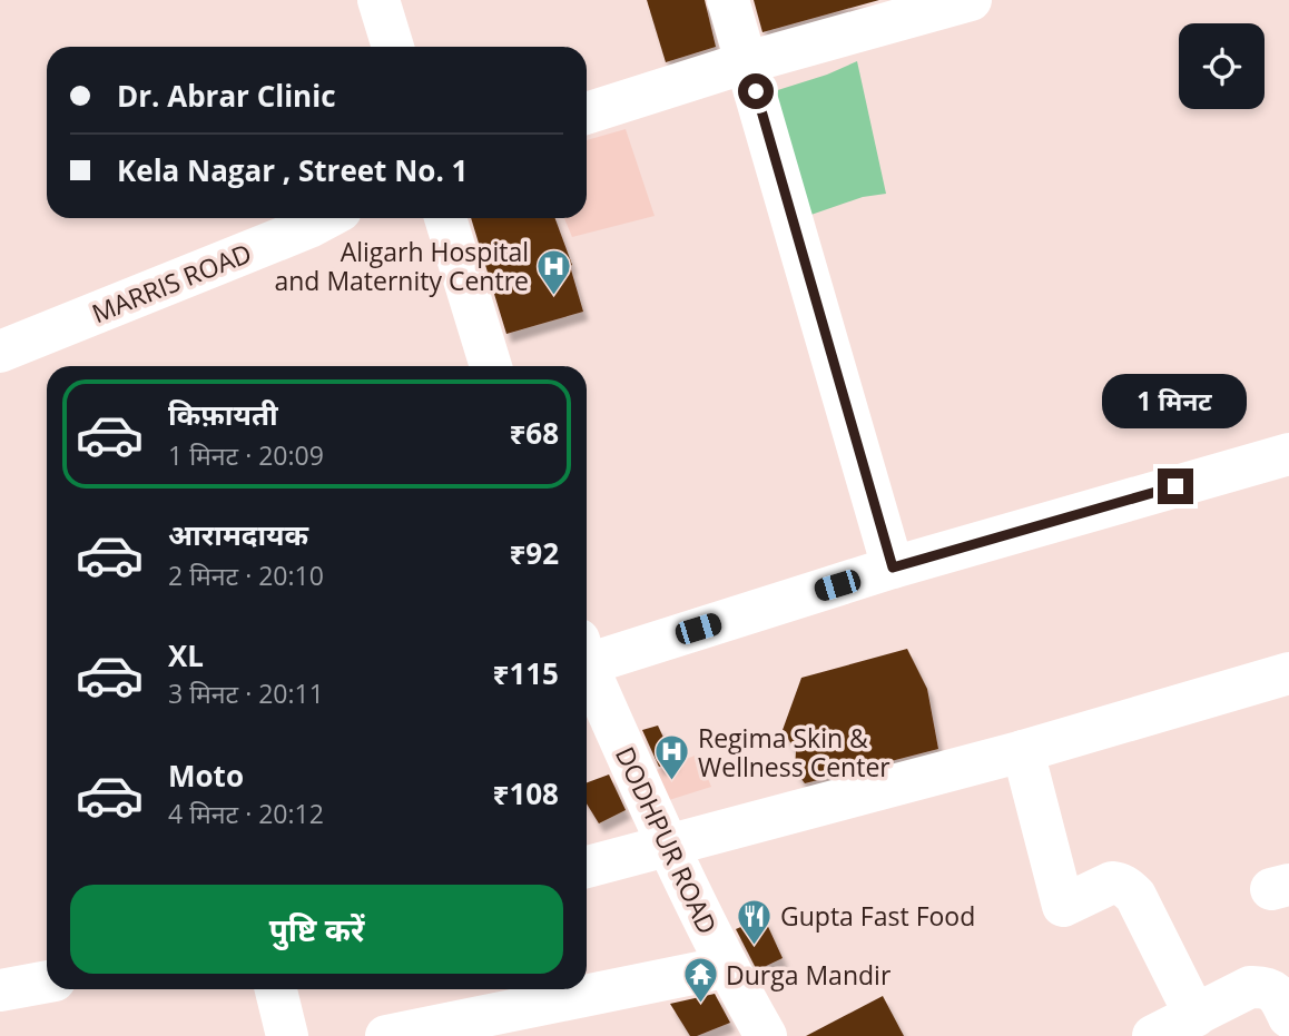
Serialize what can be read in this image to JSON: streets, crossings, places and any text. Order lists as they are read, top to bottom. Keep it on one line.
{"streets":{"street":["MARRIS ROAD","DODHPUR ROAD"]},"places":{"hospital":["Aligarh Hospital and Maternity Centre","Regima Skin & Wellness Center"],"restaurant":["Gupta Fast Food"],"temple":["Durga Mandir"]},"page":{"banner":["Dr. Abrar Clinic","Kela Nagar , Street No. 1"],"bubble":"1 मिनट","list":[{"name":"किफ़ायती","note":"1 मिनट · 20:09","value":"₹68"},{"name":"आरामदायक","note":"2 मिनट · 20:10","value":"₹92"},{"name":"XL","note":"3 मिनट · 20:11","value":"₹115"},{"name":"Moto","note":"4 मिनट · 20:12","value":"₹108"}],"buttons":"पुष्टि करें"}}
